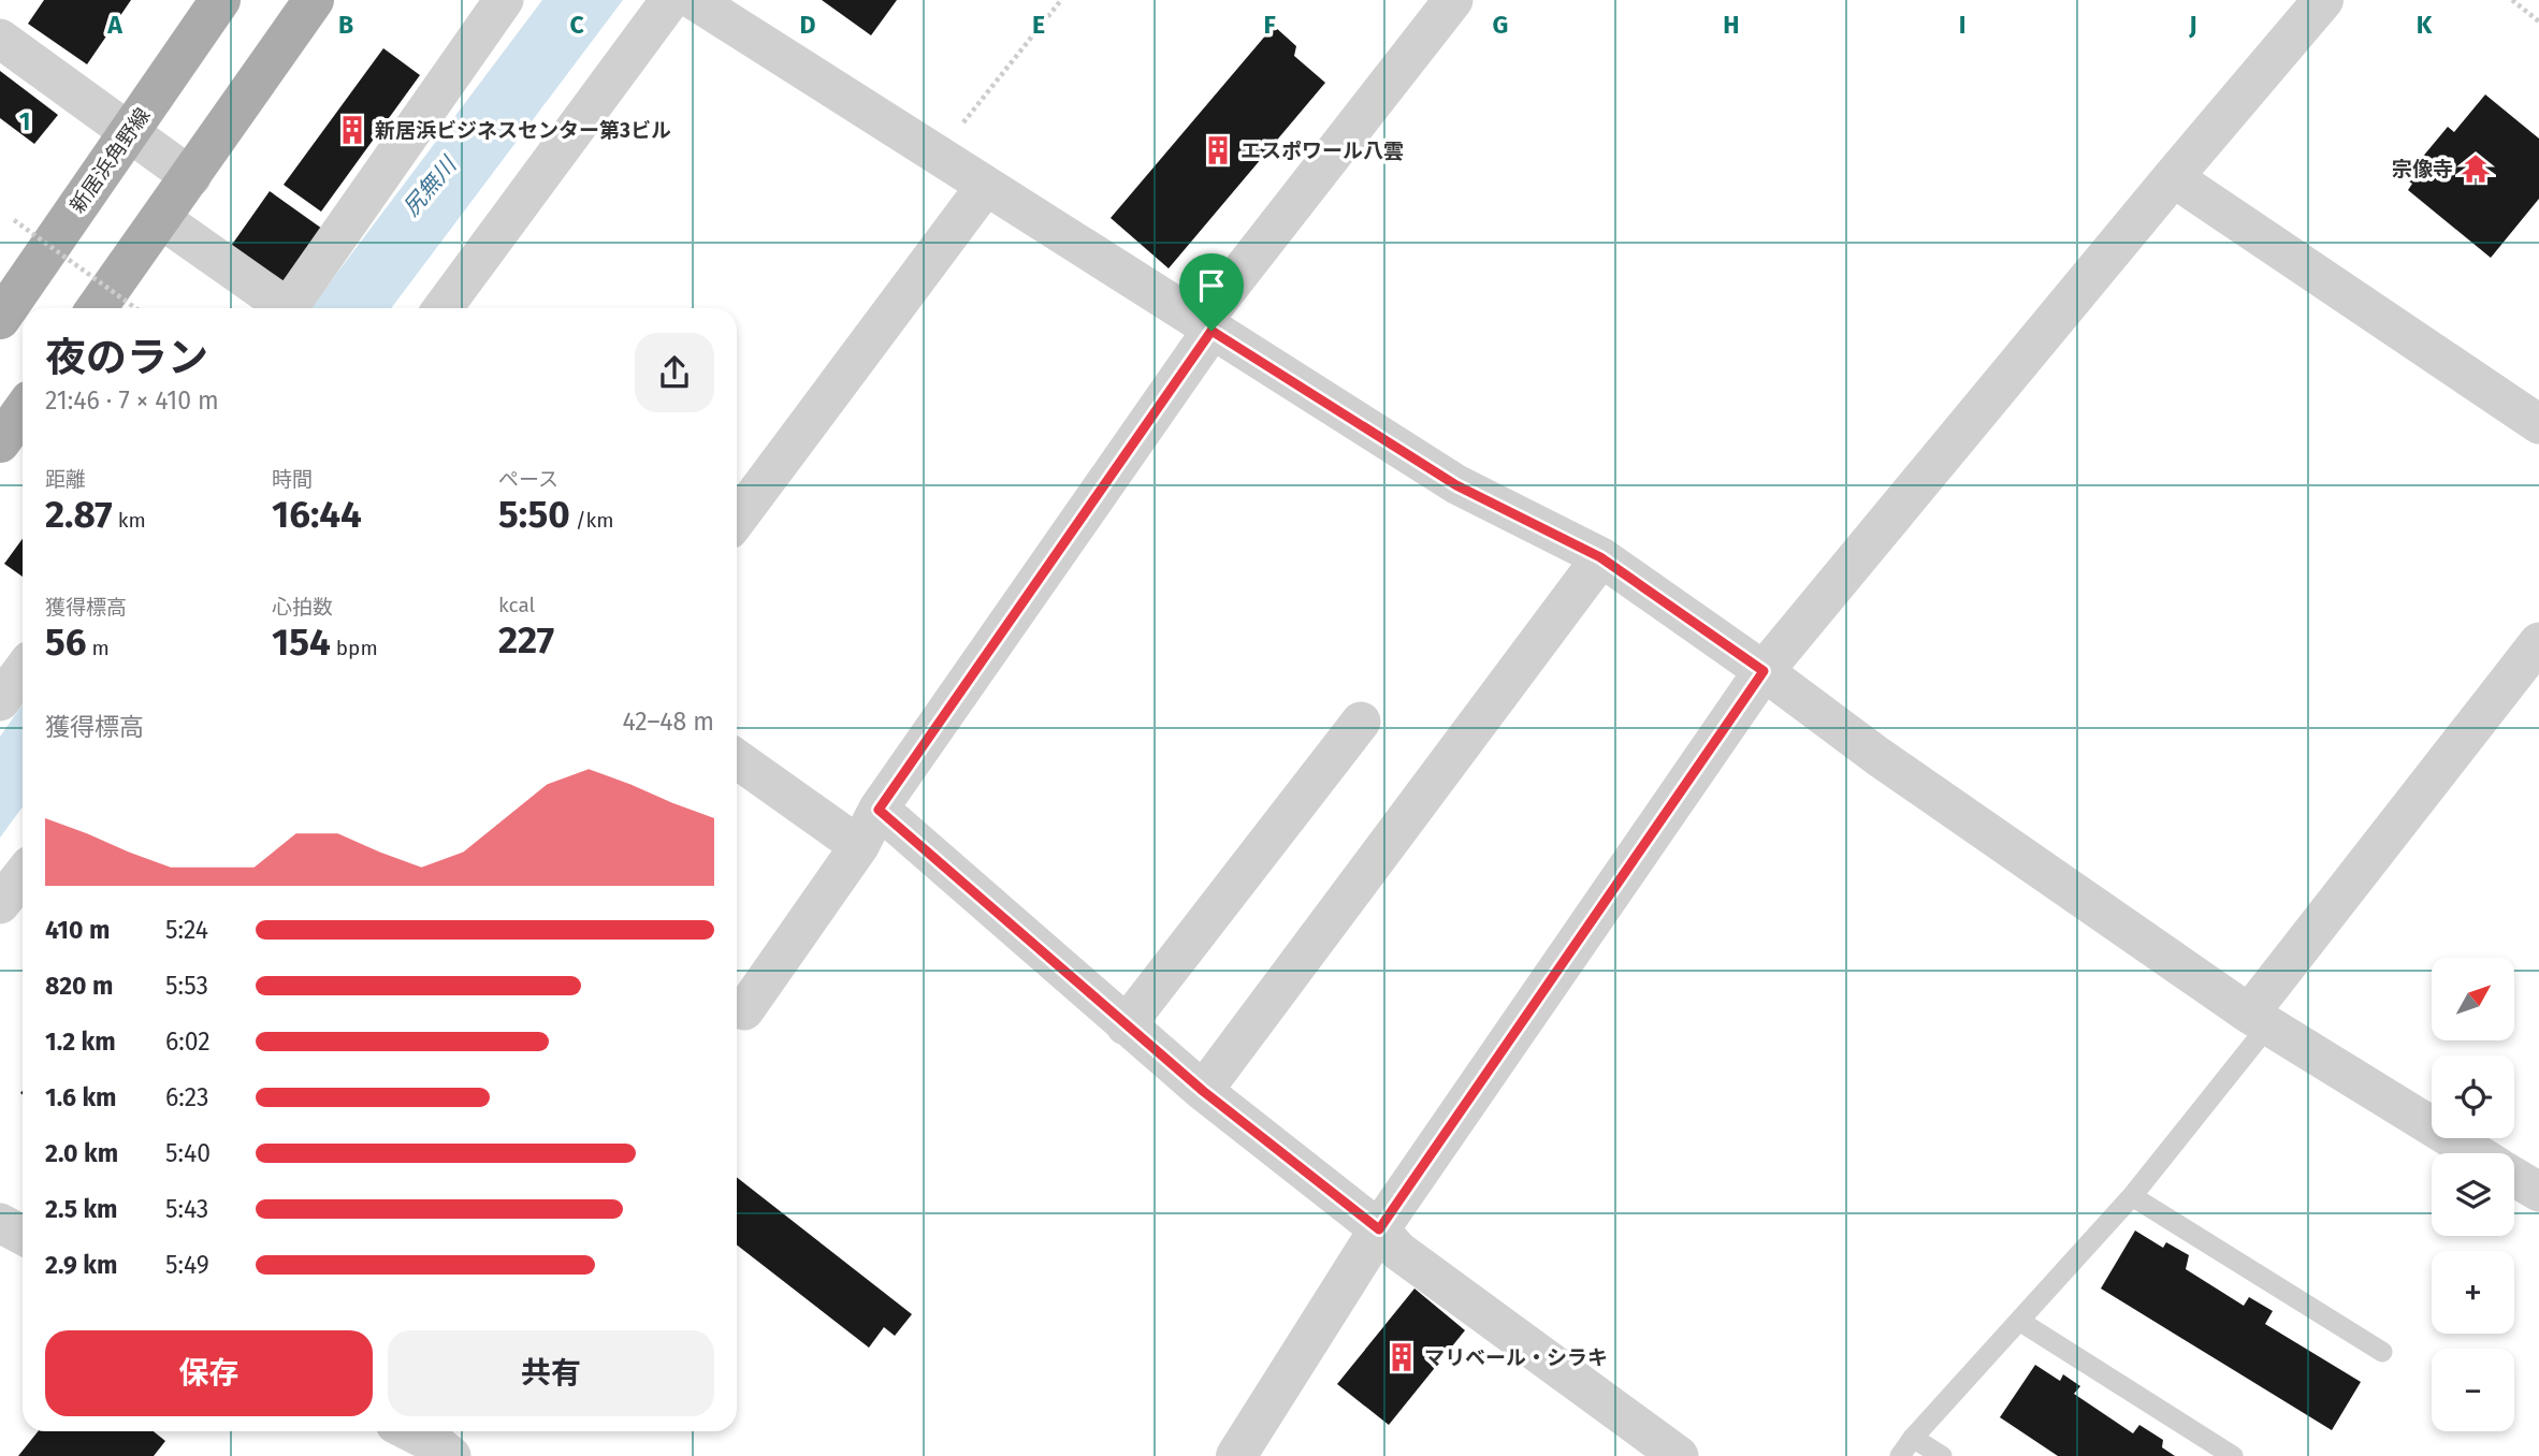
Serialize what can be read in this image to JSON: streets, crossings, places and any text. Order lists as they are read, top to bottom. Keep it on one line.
{"streets":{"main road":["新居浜角野線"]},"water":["尻無川"],"places":{"building":["新居浜ビジネスセンター第3ビル","エスポワール八雲","マリベール・シラキ"],"temple":["宗像寺"]},"north":"top right","page":{"heading":["夜のラン","21:46 · 7 × 410 m"],"stats":[["距離","2.87 km"],["時間","16:44"],["ペース","5:50 /km"],["獲得標高","56 m"],["心拍数","154 bpm"],["kcal","227"]],"chart":["獲得標高","42–48 m"],"list":[{"name":"410 m","note":"5:24"},{"name":"820 m","note":"5:53"},{"name":"1.2 km","note":"6:02"},{"name":"1.6 km","note":"6:23"},{"name":"2.0 km","note":"5:40"},{"name":"2.5 km","note":"5:43"},{"name":"2.9 km","note":"5:49"}],"map_buttons":["+","−"],"buttons":["保存","共有"]},"grid":{"columns":["A","B","C","D","E","F","G","H","I","J","K"],"rows":["1"]}}
